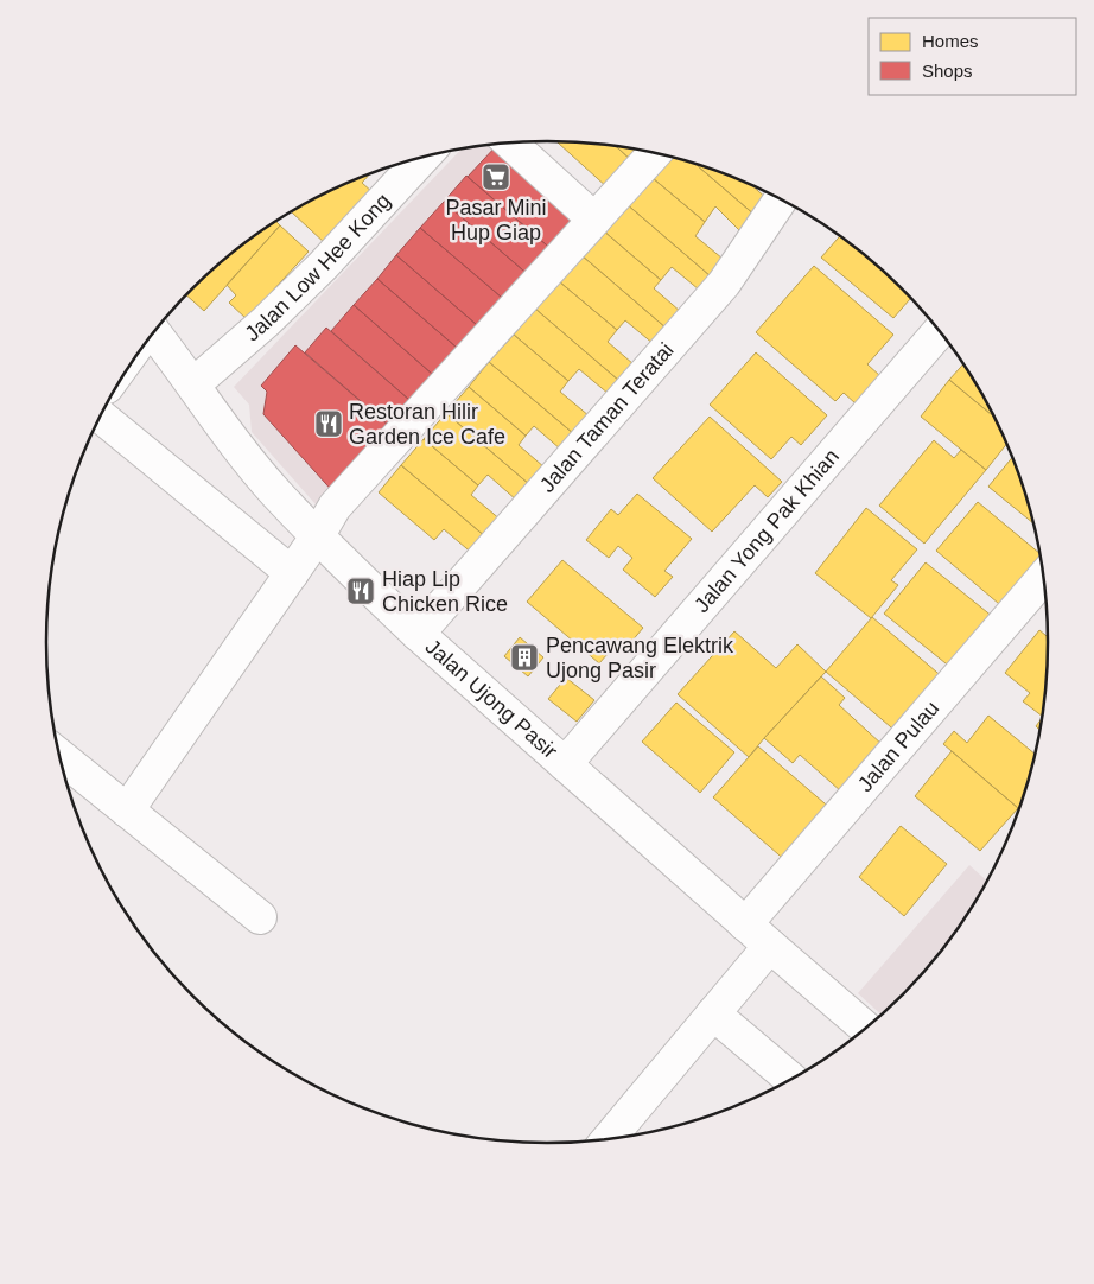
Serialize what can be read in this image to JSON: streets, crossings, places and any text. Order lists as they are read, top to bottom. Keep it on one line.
{"streets":{"street":["Jalan Low Hee Kong","Jalan Taman Teratai","Jalan Yong Pak Khian","Jalan Ujong Pasir","Jalan Pulau"]},"crossings":[["Jalan Low Hee Kong","Jalan Ujong Pasir"],["Jalan Taman Teratai","Jalan Ujong Pasir"],["Jalan Yong Pak Khian","Jalan Ujong Pasir"],["Jalan Ujong Pasir","Jalan Pulau"]],"places":{"supermarket":["Pasar Mini Hup Giap"],"restaurant":["Restoran Hilir Garden Ice Cafe","Hiap Lip Chicken Rice"],"building":["Pencawang Elektrik Ujong Pasir"]},"legend":["Homes","Shops"]}
